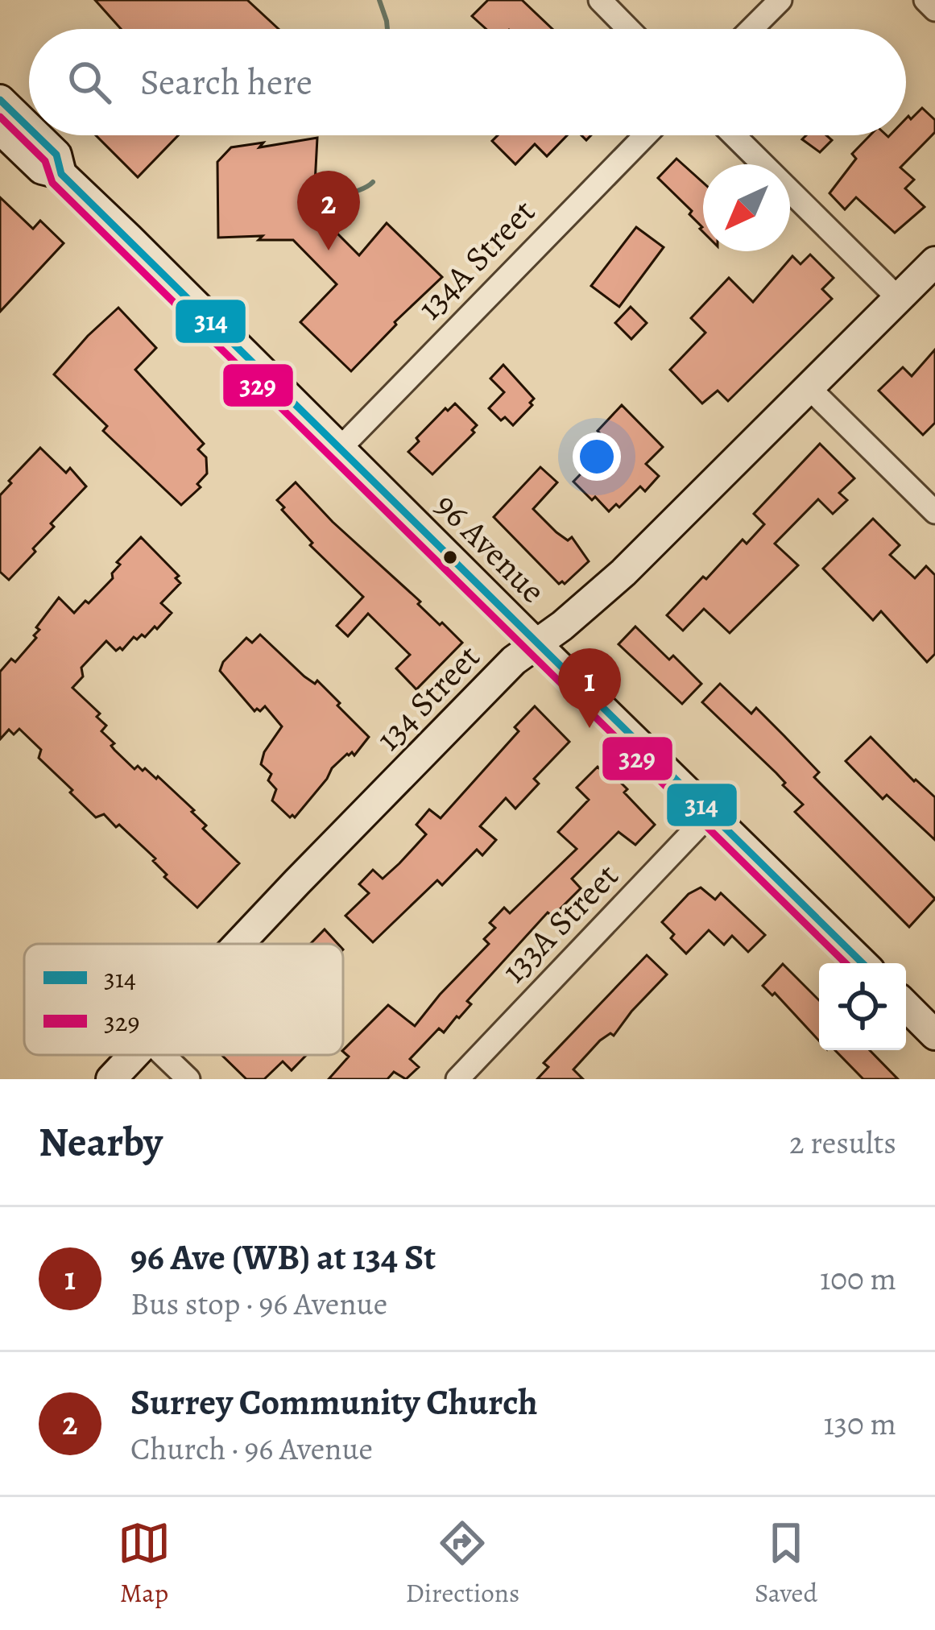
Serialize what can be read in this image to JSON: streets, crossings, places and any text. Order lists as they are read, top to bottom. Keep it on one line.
{"streets":{"main road":["96 Avenue","134 Street"],"street":["134A Street","133A Street"]},"crossings":[["134A Street","96 Avenue"],["96 Avenue","134 Street"],["96 Avenue","133A Street"]],"lines":["transit line 314","transit line 329"],"legend":["314","329"],"north":"bottom left","page":{"search":"Search here","pins":["2","1"],"heading":["Nearby","2 results"],"list":[{"mark":"1","name":"96 Ave (WB) at 134 St","note":"Bus stop · 96 Avenue","value":"100 m"},{"mark":"2","name":"Surrey Community Church","note":"Church · 96 Avenue","value":"130 m"}],"nav":["Map","Directions","Saved"]}}
